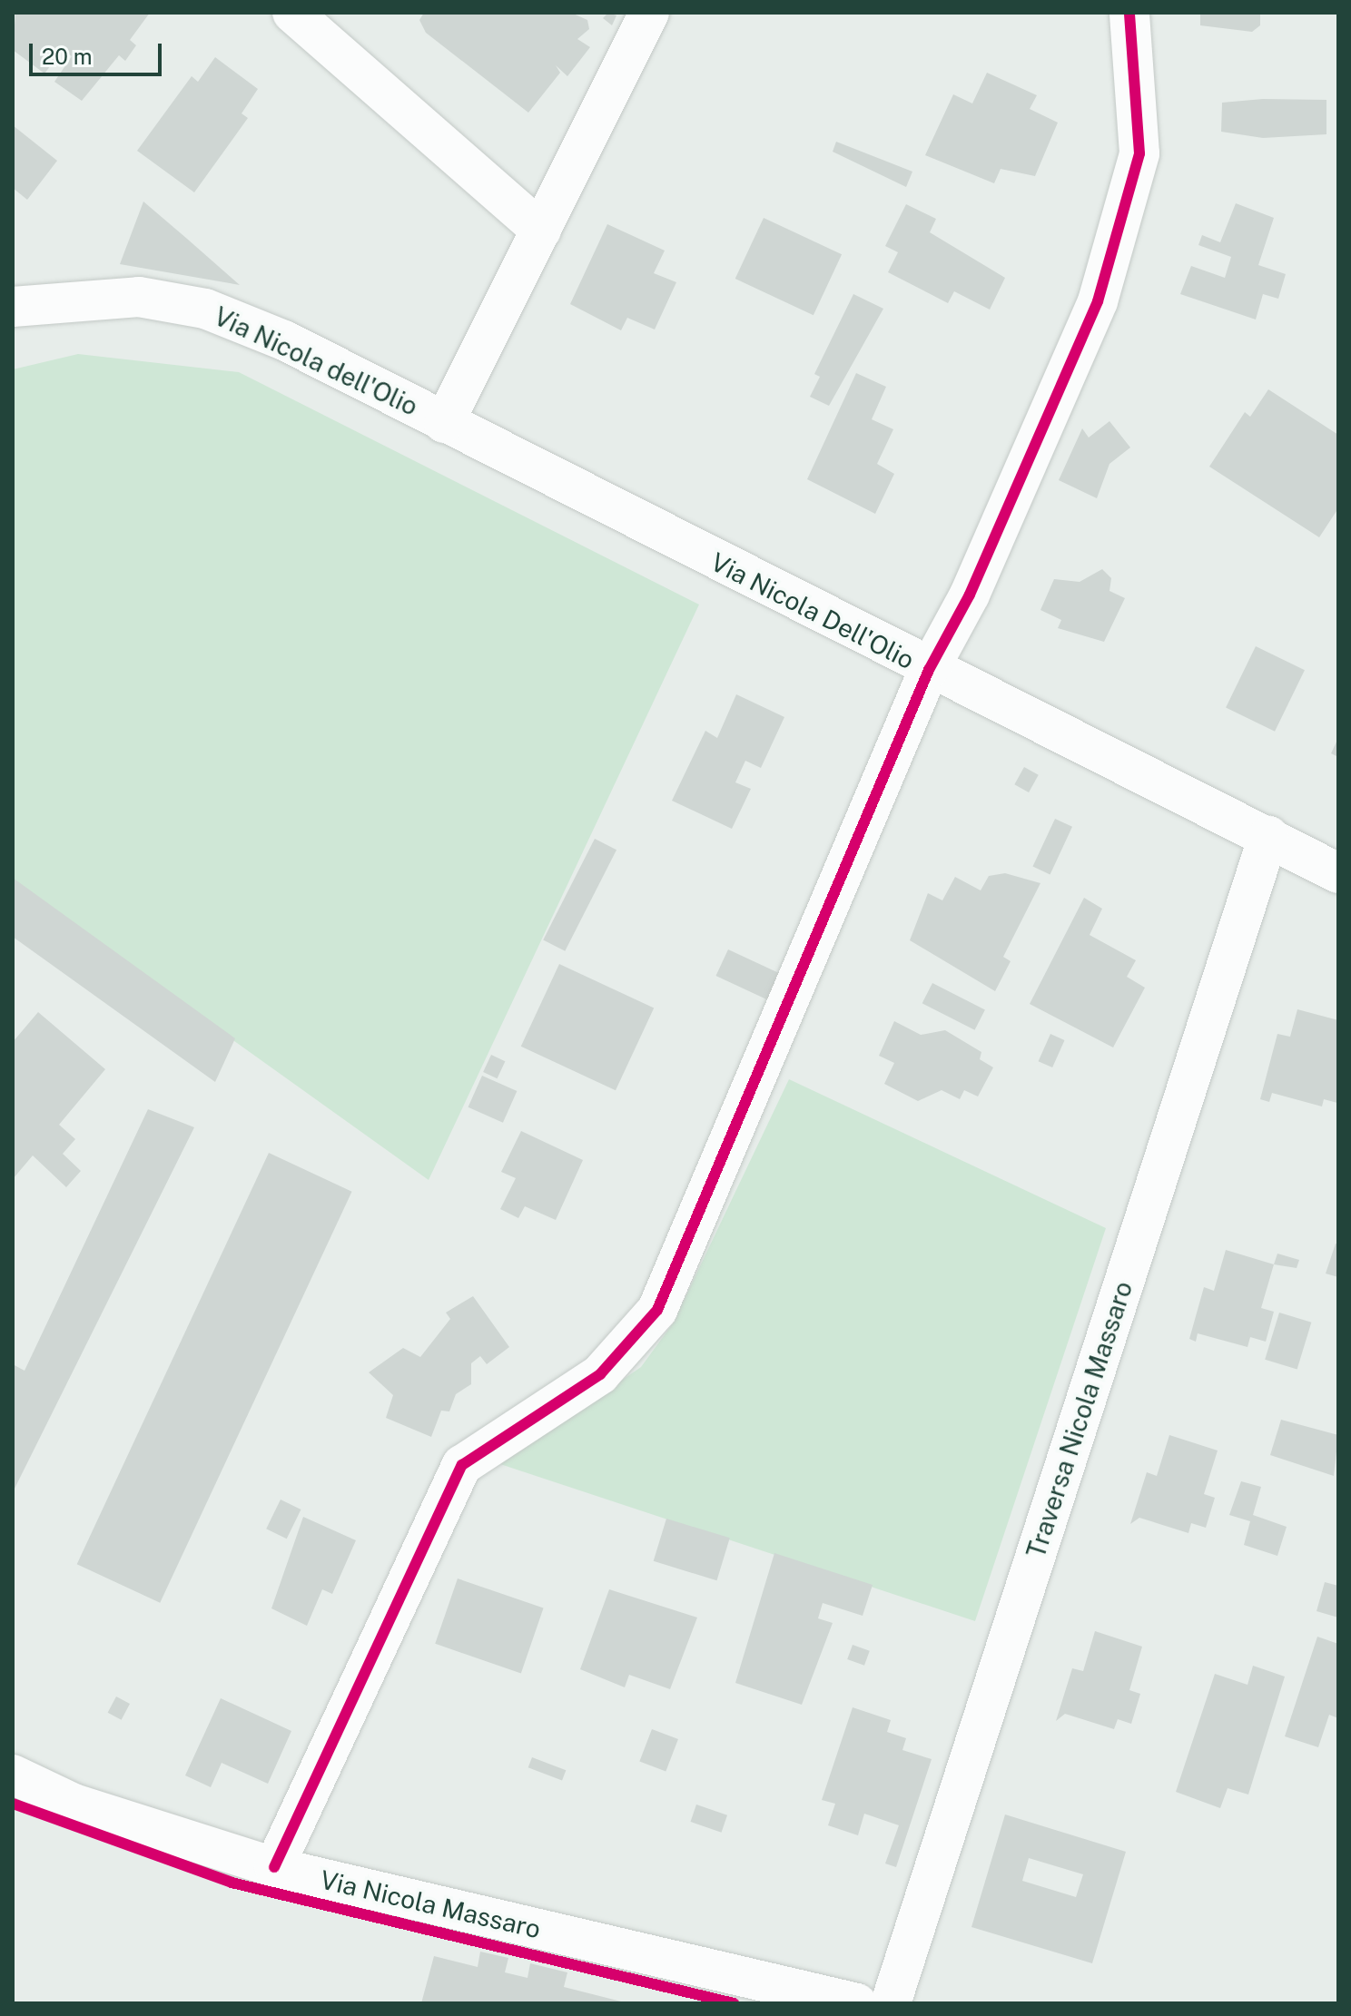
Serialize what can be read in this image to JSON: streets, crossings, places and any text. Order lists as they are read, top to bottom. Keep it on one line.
{"streets":{"street":["Via Nicola dell'Olio","Via Nicola Dell'Olio","Traversa Nicola Massaro","Via Nicola Massaro"]},"crossings":[["Via Nicola dell'Olio","Via Nicola Dell'Olio"],["Via Nicola Dell'Olio","Traversa Nicola Massaro"]],"scale_bar":"20 m"}
